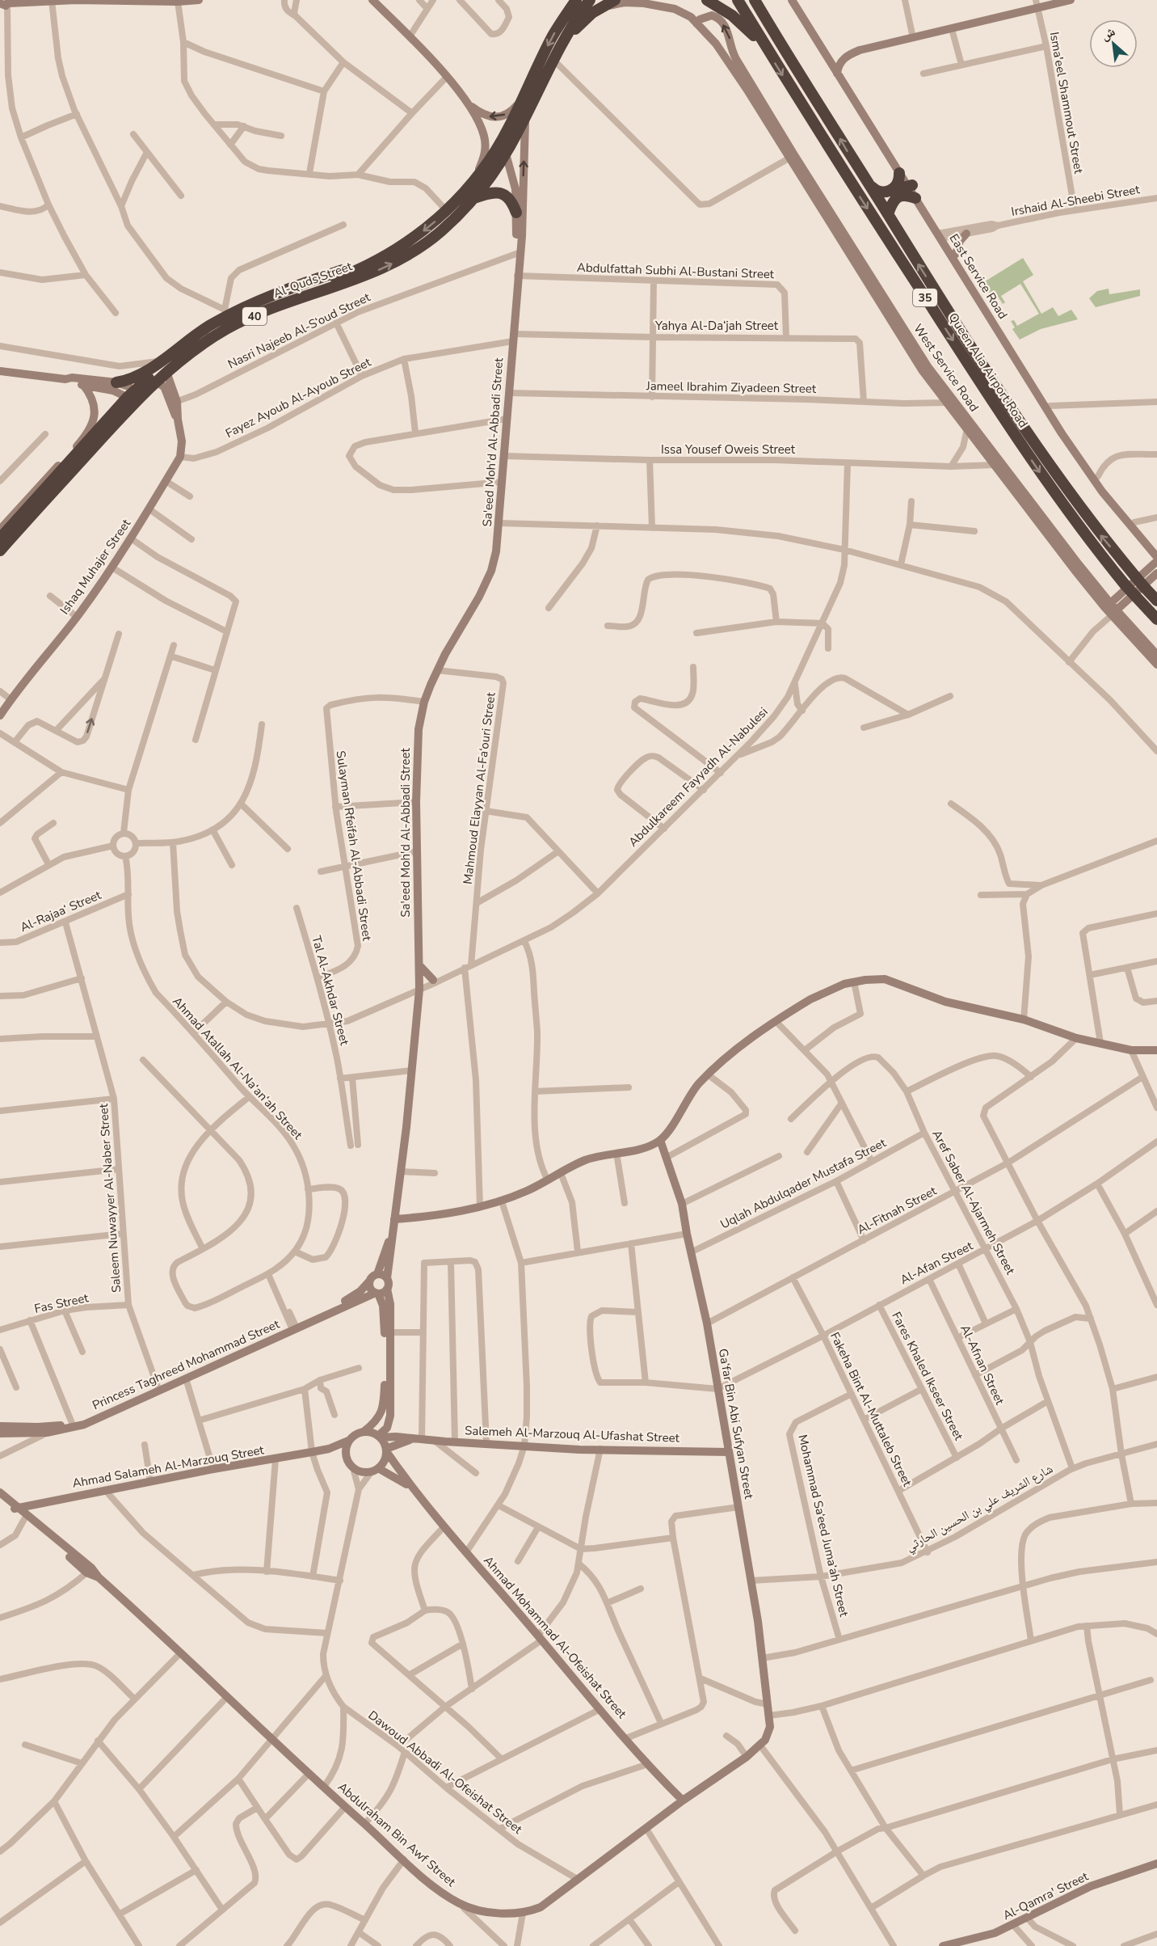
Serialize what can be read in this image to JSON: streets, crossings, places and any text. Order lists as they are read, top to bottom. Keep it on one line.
{"streets":{"highway":["Al-Quds Street","35","40","Queen Alia Airport Road"],"street":["Isma'eel Shammout Street","Irshaid Al-Sheebi Street","Abdulfattah Subhi Al-Bustani Street","East Service Road","Yahya Al-Da‘jah Street","Nasri Najeeb Al-S‘oud Street","West Service Road","Jameel Ibrahim Ziyadeen Street","Fayez Ayoub Al-Ayoub Street","Sa'eed Moh'd Al-Abbadi Street","Issa Yousef Oweis Street","Ishaq Muhajer Street","Abdulkareem Fayyadh Al-Nabulesi","Mahmoud Elayyan Al-Fa‘ouri Street","Sulayman Rfeifah Al-Abbadi Street","Al-Rajaa‘ Street","Tal Al-Akhdar Street","Ahmad Atallah Al-Na‘an‘ah Street","Uqlah Abdulqader Mustafa Street","Saleem Nuwayyer Al-Naber Street","Aref Saber Al-Ajarmeh Street","Al-Fitnah Street","Al-Afan Street","Fas Street","Princess Taghreed Mohammad Street","Al-Afnan Street","Fares Khaled Ikseer Street","Fakeha Bint Al-Muttaleb Street","Ga‘far Bin Abi Sufyan Street","Salemeh Al-Marzouq Al-Ufashat Street","Ahmad Salameh Al-Marzouq Street","شارع الشريف علي بن الحسين الحارثي","Mohammad Sa‘eed Juma‘ah Street","Ahmad Mohammad Al-Ofeishat Street","Dawoud Abbadi Al-Ofeishat Street","Abdulraham Bin Awf Street","Al-Qamra' Street"]},"crossings":[["Isma'eel Shammout Street","Irshaid Al-Sheebi Street"],["Irshaid Al-Sheebi Street","East Service Road"],["Abdulfattah Subhi Al-Bustani Street","Yahya Al-Da‘jah Street"],["Abdulfattah Subhi Al-Bustani Street","Sa'eed Moh'd Al-Abbadi Street"],["Al-Quds Street","Sa'eed Moh'd Al-Abbadi Street"],["Al-Quds Street","Ishaq Muhajer Street"],["Yahya Al-Da‘jah Street","Jameel Ibrahim Ziyadeen Street"],["Yahya Al-Da‘jah Street","Fayez Ayoub Al-Ayoub Street"],["Yahya Al-Da‘jah Street","Sa'eed Moh'd Al-Abbadi Street"],["Nasri Najeeb Al-S‘oud Street","Sa'eed Moh'd Al-Abbadi Street"],["Nasri Najeeb Al-S‘oud Street","Ishaq Muhajer Street"],["West Service Road","Jameel Ibrahim Ziyadeen Street"],["West Service Road","Issa Yousef Oweis Street"],["Jameel Ibrahim Ziyadeen Street","Sa'eed Moh'd Al-Abbadi Street"],["Fayez Ayoub Al-Ayoub Street","Sa'eed Moh'd Al-Abbadi Street"],["Fayez Ayoub Al-Ayoub Street","Ishaq Muhajer Street"],["Sa'eed Moh'd Al-Abbadi Street","Issa Yousef Oweis Street"],["Sa'eed Moh'd Al-Abbadi Street","Abdulkareem Fayyadh Al-Nabulesi"],["Sa'eed Moh'd Al-Abbadi Street","Mahmoud Elayyan Al-Fa‘ouri Street"],["Sa'eed Moh'd Al-Abbadi Street","Sulayman Rfeifah Al-Abbadi Street"],["Sa'eed Moh'd Al-Abbadi Street","Princess Taghreed Mohammad Street"],["Issa Yousef Oweis Street","Abdulkareem Fayyadh Al-Nabulesi"],["Abdulkareem Fayyadh Al-Nabulesi","Mahmoud Elayyan Al-Fa‘ouri Street"],["Abdulkareem Fayyadh Al-Nabulesi","Tal Al-Akhdar Street"],["Sulayman Rfeifah Al-Abbadi Street","Tal Al-Akhdar Street"],["Al-Rajaa‘ Street","Ahmad Atallah Al-Na‘an‘ah Street"],["Al-Rajaa‘ Street","Saleem Nuwayyer Al-Naber Street"],["Uqlah Abdulqader Mustafa Street","Aref Saber Al-Ajarmeh Street"],["Uqlah Abdulqader Mustafa Street","Ga‘far Bin Abi Sufyan Street"],["Saleem Nuwayyer Al-Naber Street","Fas Street"],["Saleem Nuwayyer Al-Naber Street","Princess Taghreed Mohammad Street"],["Aref Saber Al-Ajarmeh Street","Al-Fitnah Street"],["Aref Saber Al-Ajarmeh Street","Al-Afan Street"],["Aref Saber Al-Ajarmeh Street","شارع الشريف علي بن الحسين الحارثي"],["Al-Fitnah Street","Fakeha Bint Al-Muttaleb Street"],["Al-Fitnah Street","Ga‘far Bin Abi Sufyan Street"],["Al-Afan Street","Al-Afnan Street"],["Al-Afan Street","Fares Khaled Ikseer Street"],["Al-Afan Street","Fakeha Bint Al-Muttaleb Street"],["Al-Afan Street","Ga‘far Bin Abi Sufyan Street"],["Fakeha Bint Al-Muttaleb Street","شارع الشريف علي بن الحسين الحارثي"],["Fakeha Bint Al-Muttaleb Street","Mohammad Sa‘eed Juma‘ah Street"],["Ga‘far Bin Abi Sufyan Street","Salemeh Al-Marzouq Al-Ufashat Street"],["Ga‘far Bin Abi Sufyan Street","شارع الشريف علي بن الحسين الحارثي"],["Ga‘far Bin Abi Sufyan Street","Abdulraham Bin Awf Street"],["Salemeh Al-Marzouq Al-Ufashat Street","Ahmad Salameh Al-Marzouq Street"],["Salemeh Al-Marzouq Al-Ufashat Street","Ahmad Mohammad Al-Ofeishat Street"],["Salemeh Al-Marzouq Al-Ufashat Street","Dawoud Abbadi Al-Ofeishat Street"],["Ahmad Salameh Al-Marzouq Street","Ahmad Mohammad Al-Ofeishat Street"],["Ahmad Salameh Al-Marzouq Street","Dawoud Abbadi Al-Ofeishat Street"],["Ahmad Salameh Al-Marzouq Street","Abdulraham Bin Awf Street"],["شارع الشريف علي بن الحسين الحارثي","Mohammad Sa‘eed Juma‘ah Street"],["Ahmad Mohammad Al-Ofeishat Street","Dawoud Abbadi Al-Ofeishat Street"],["Ahmad Mohammad Al-Ofeishat Street","Abdulraham Bin Awf Street"],["Dawoud Abbadi Al-Ofeishat Street","Abdulraham Bin Awf Street"]],"north":"top left"}
